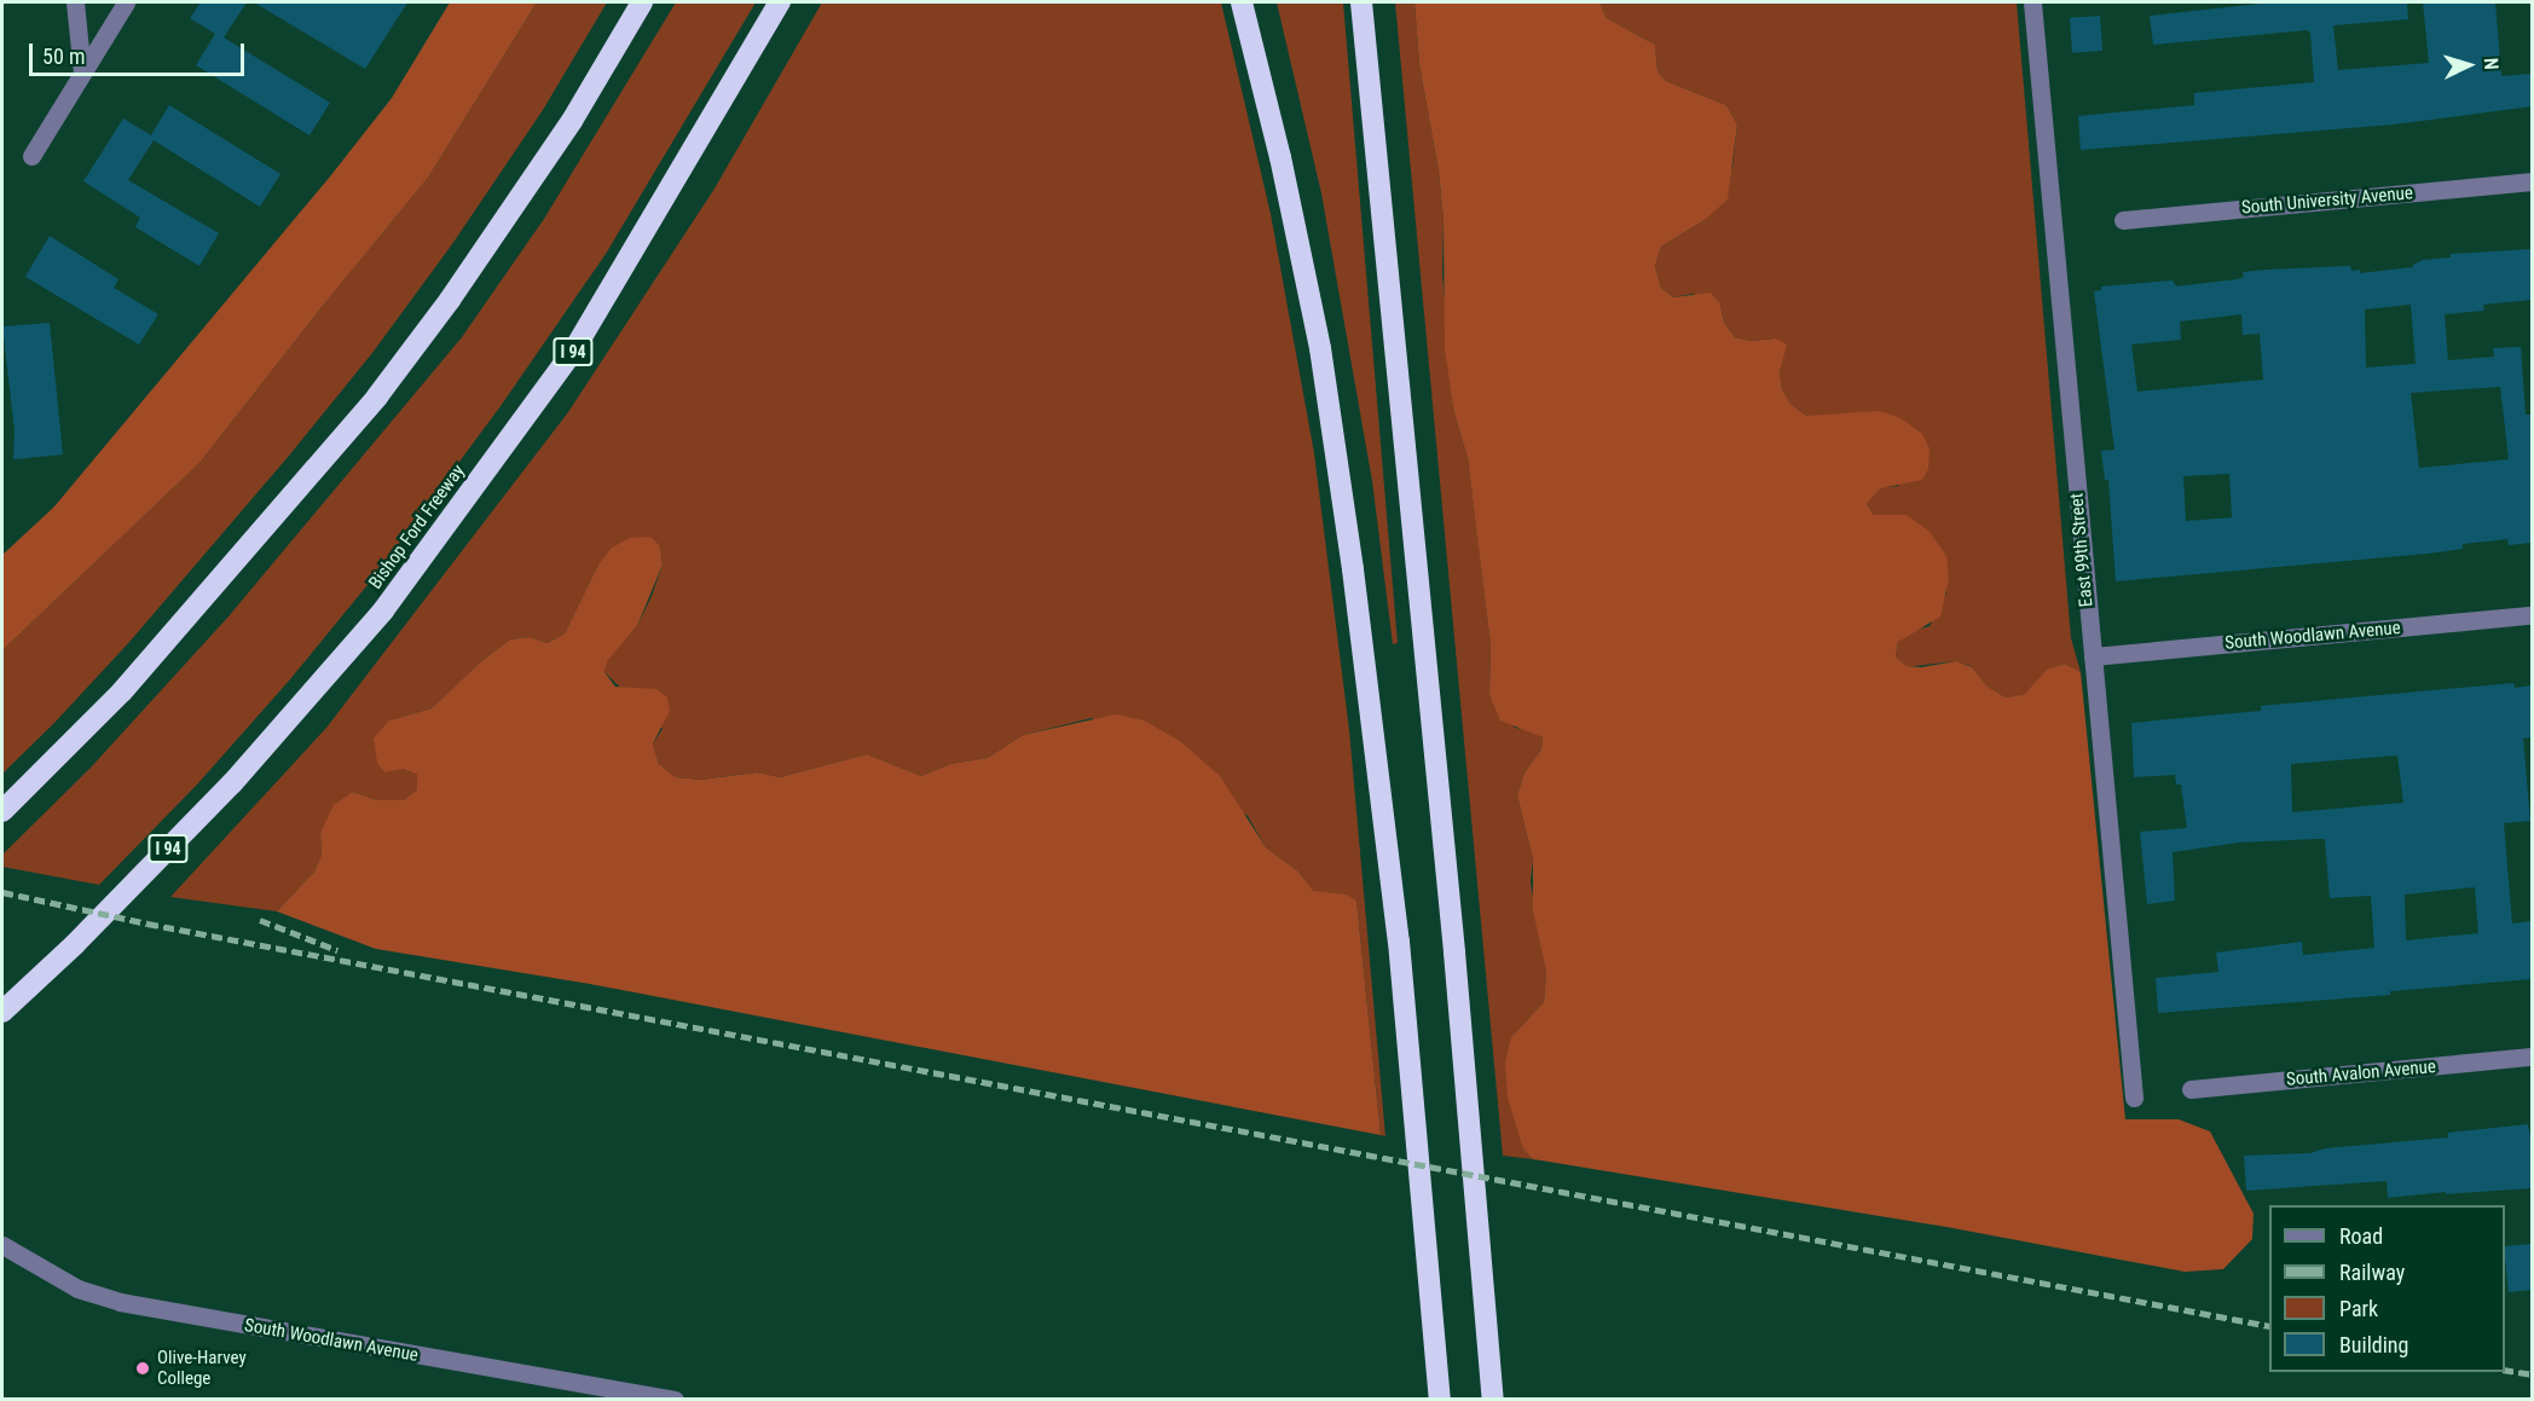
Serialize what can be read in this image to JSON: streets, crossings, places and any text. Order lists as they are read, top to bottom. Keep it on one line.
{"streets":{"highway":["I 94","Bishop Ford Freeway"],"street":["South University Avenue","East 99th Street","South Woodlawn Avenue","South Avalon Avenue"]},"crossings":[["East 99th Street","South Woodlawn Avenue"]],"places":["Olive-Harvey College"],"legend":["Road","Railway","Park","Building"],"scale_bar":"50 m","north":"right"}
